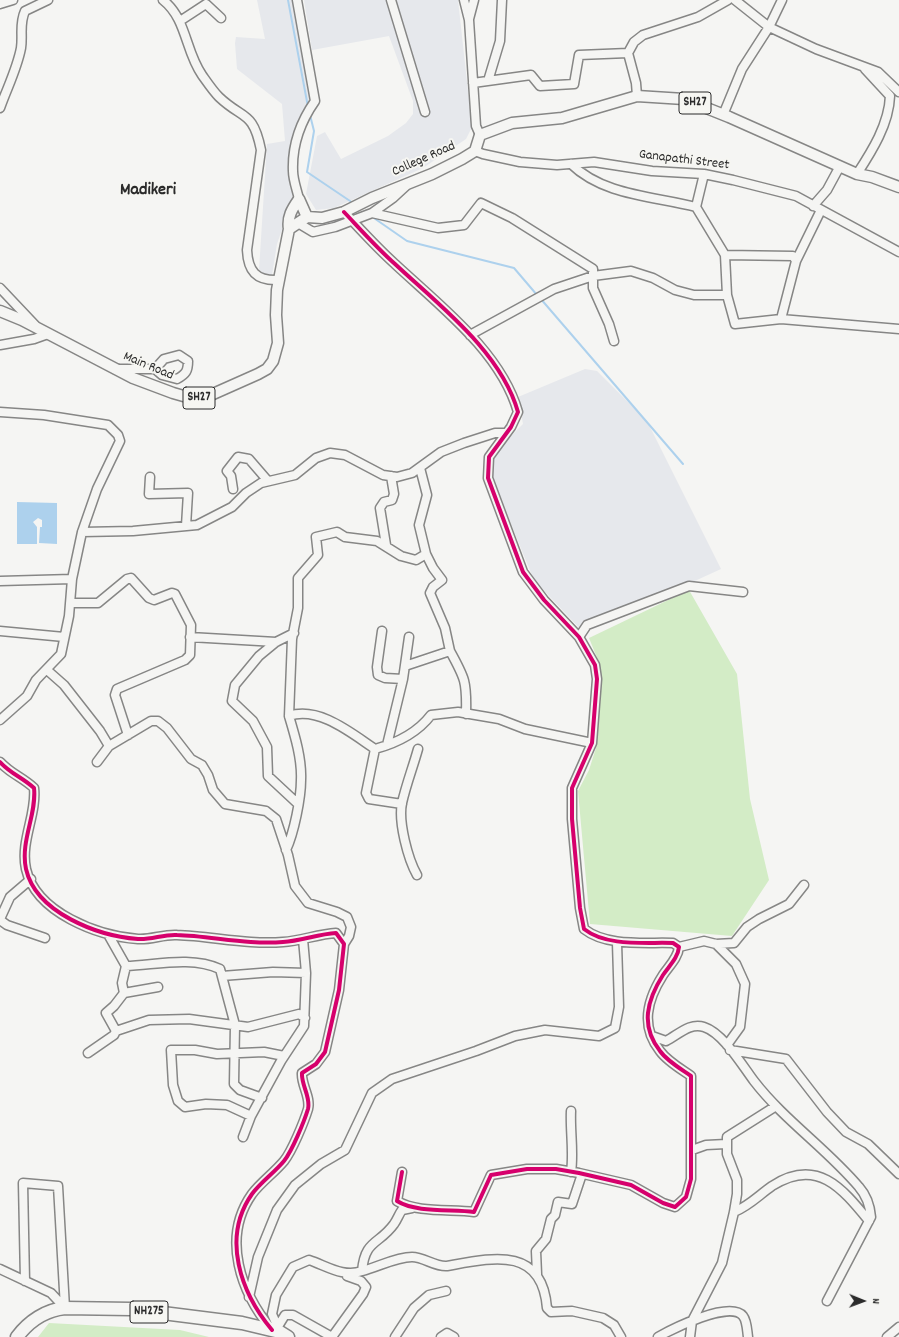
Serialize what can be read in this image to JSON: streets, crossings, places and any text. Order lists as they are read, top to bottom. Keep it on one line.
{"streets":{"highway":["NH275"],"main road":["SH27","College Road","Main Road"],"street":["Ganapathi Street"]},"crossings":[["SH27","College Road"],["SH27","Main Road"],["College Road","Ganapathi Street"]],"districts":["Madikeri"],"north":"right"}
